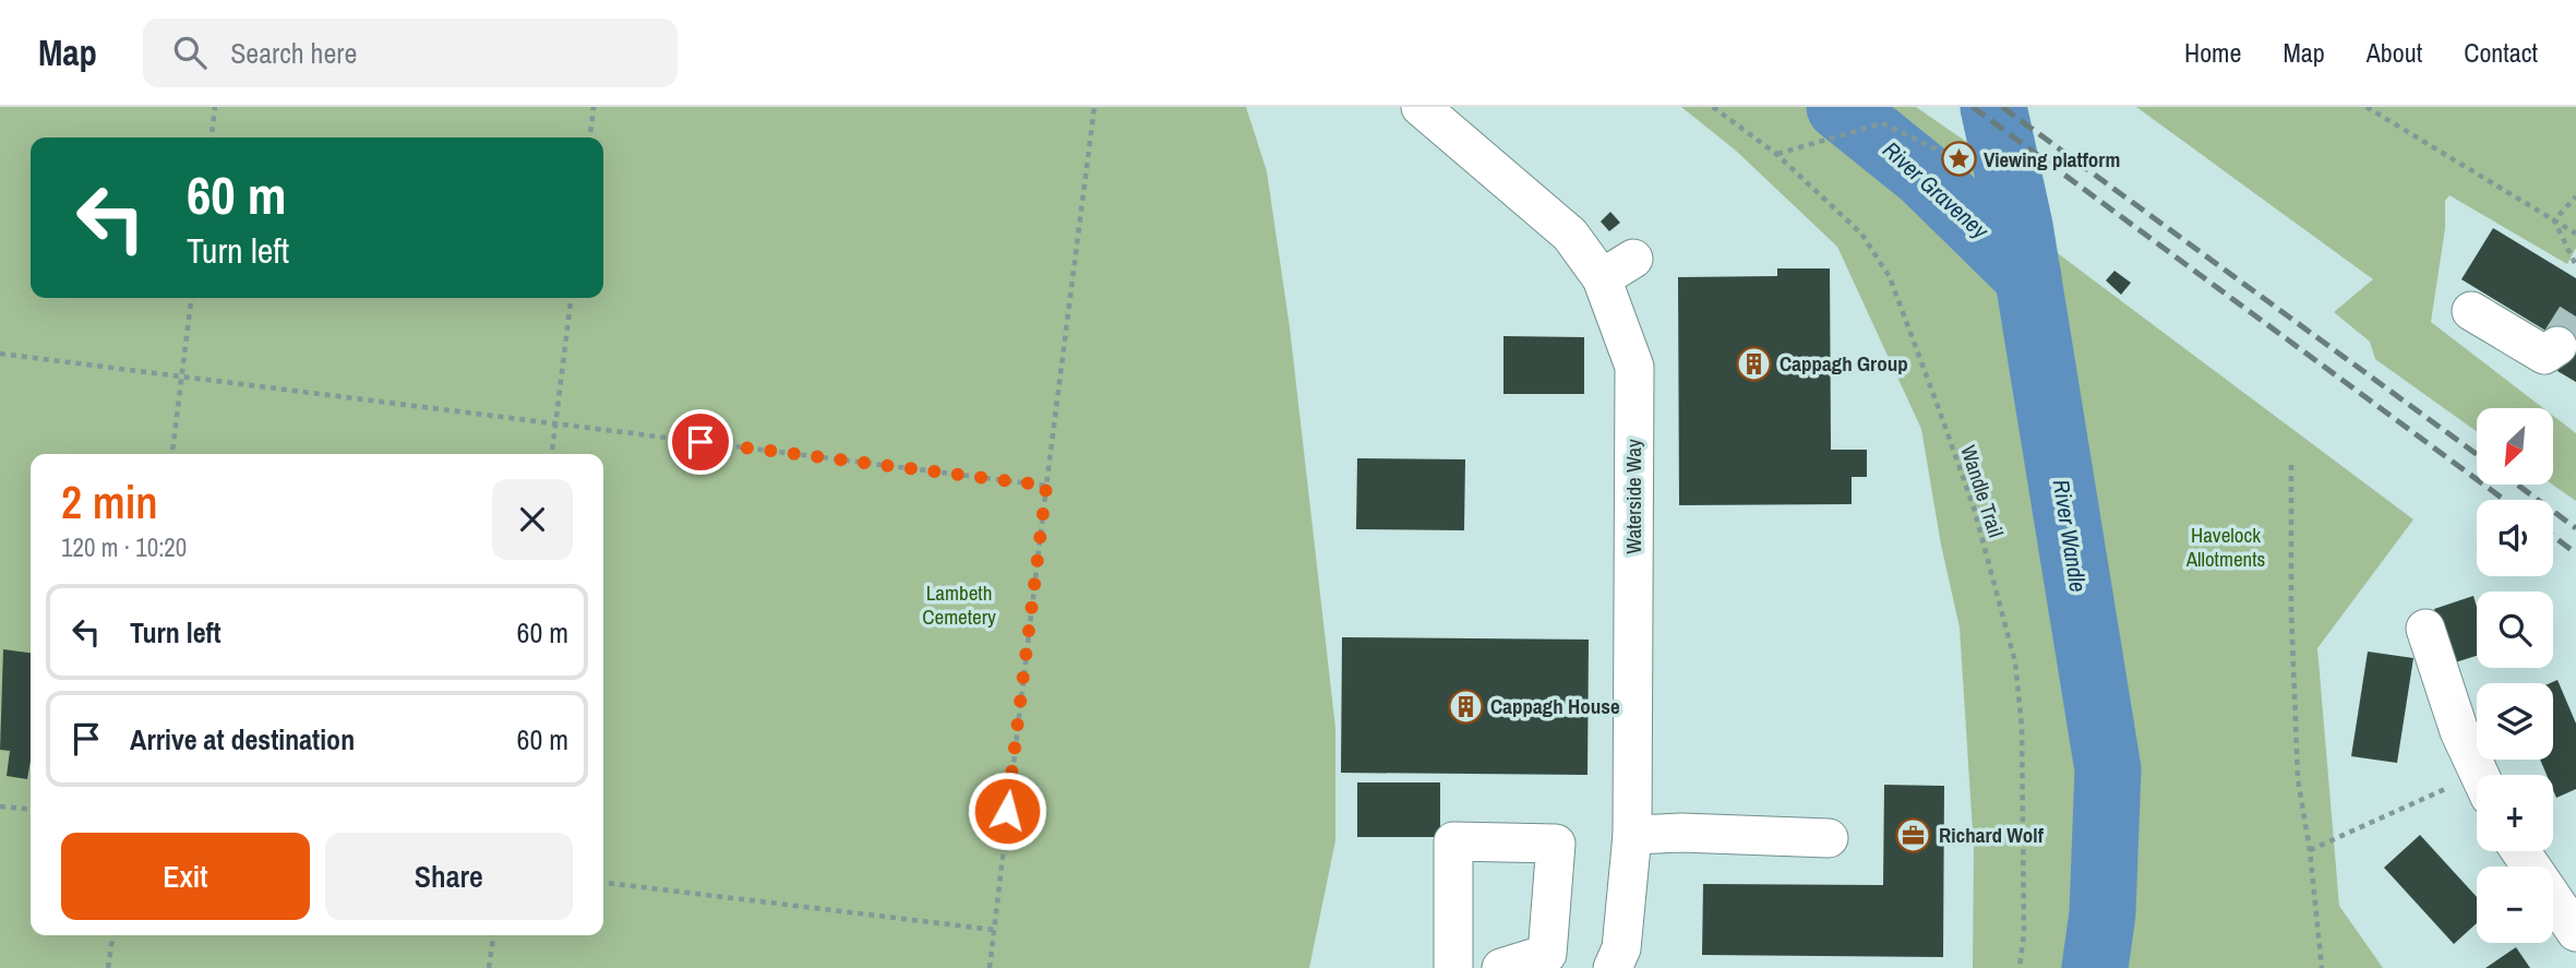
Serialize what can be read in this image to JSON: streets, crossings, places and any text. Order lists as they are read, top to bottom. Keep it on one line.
{"streets":{"street":["Waterside Way"],"path":["Wandle Trail"]},"water":["River Graveney","River Wandle"],"parks":["Havelock Allotments","Lambeth Cemetery"],"places":{"place":["Viewing platform"],"building":["Cappagh Group","Cappagh House"],"office":["Richard Wolf"]},"north":"bottom left","page":{"header":"Map","search":"Search here","nav":["Home","Map","About","Contact"],"turn":["60 m","Turn left"],"map_buttons":["+","−"],"heading":["2 min","120 m · 10:20"],"list":[{"name":"Turn left","value":"60 m"},{"name":"Arrive at destination","value":"60 m"}],"buttons":["Exit","Share"]}}
